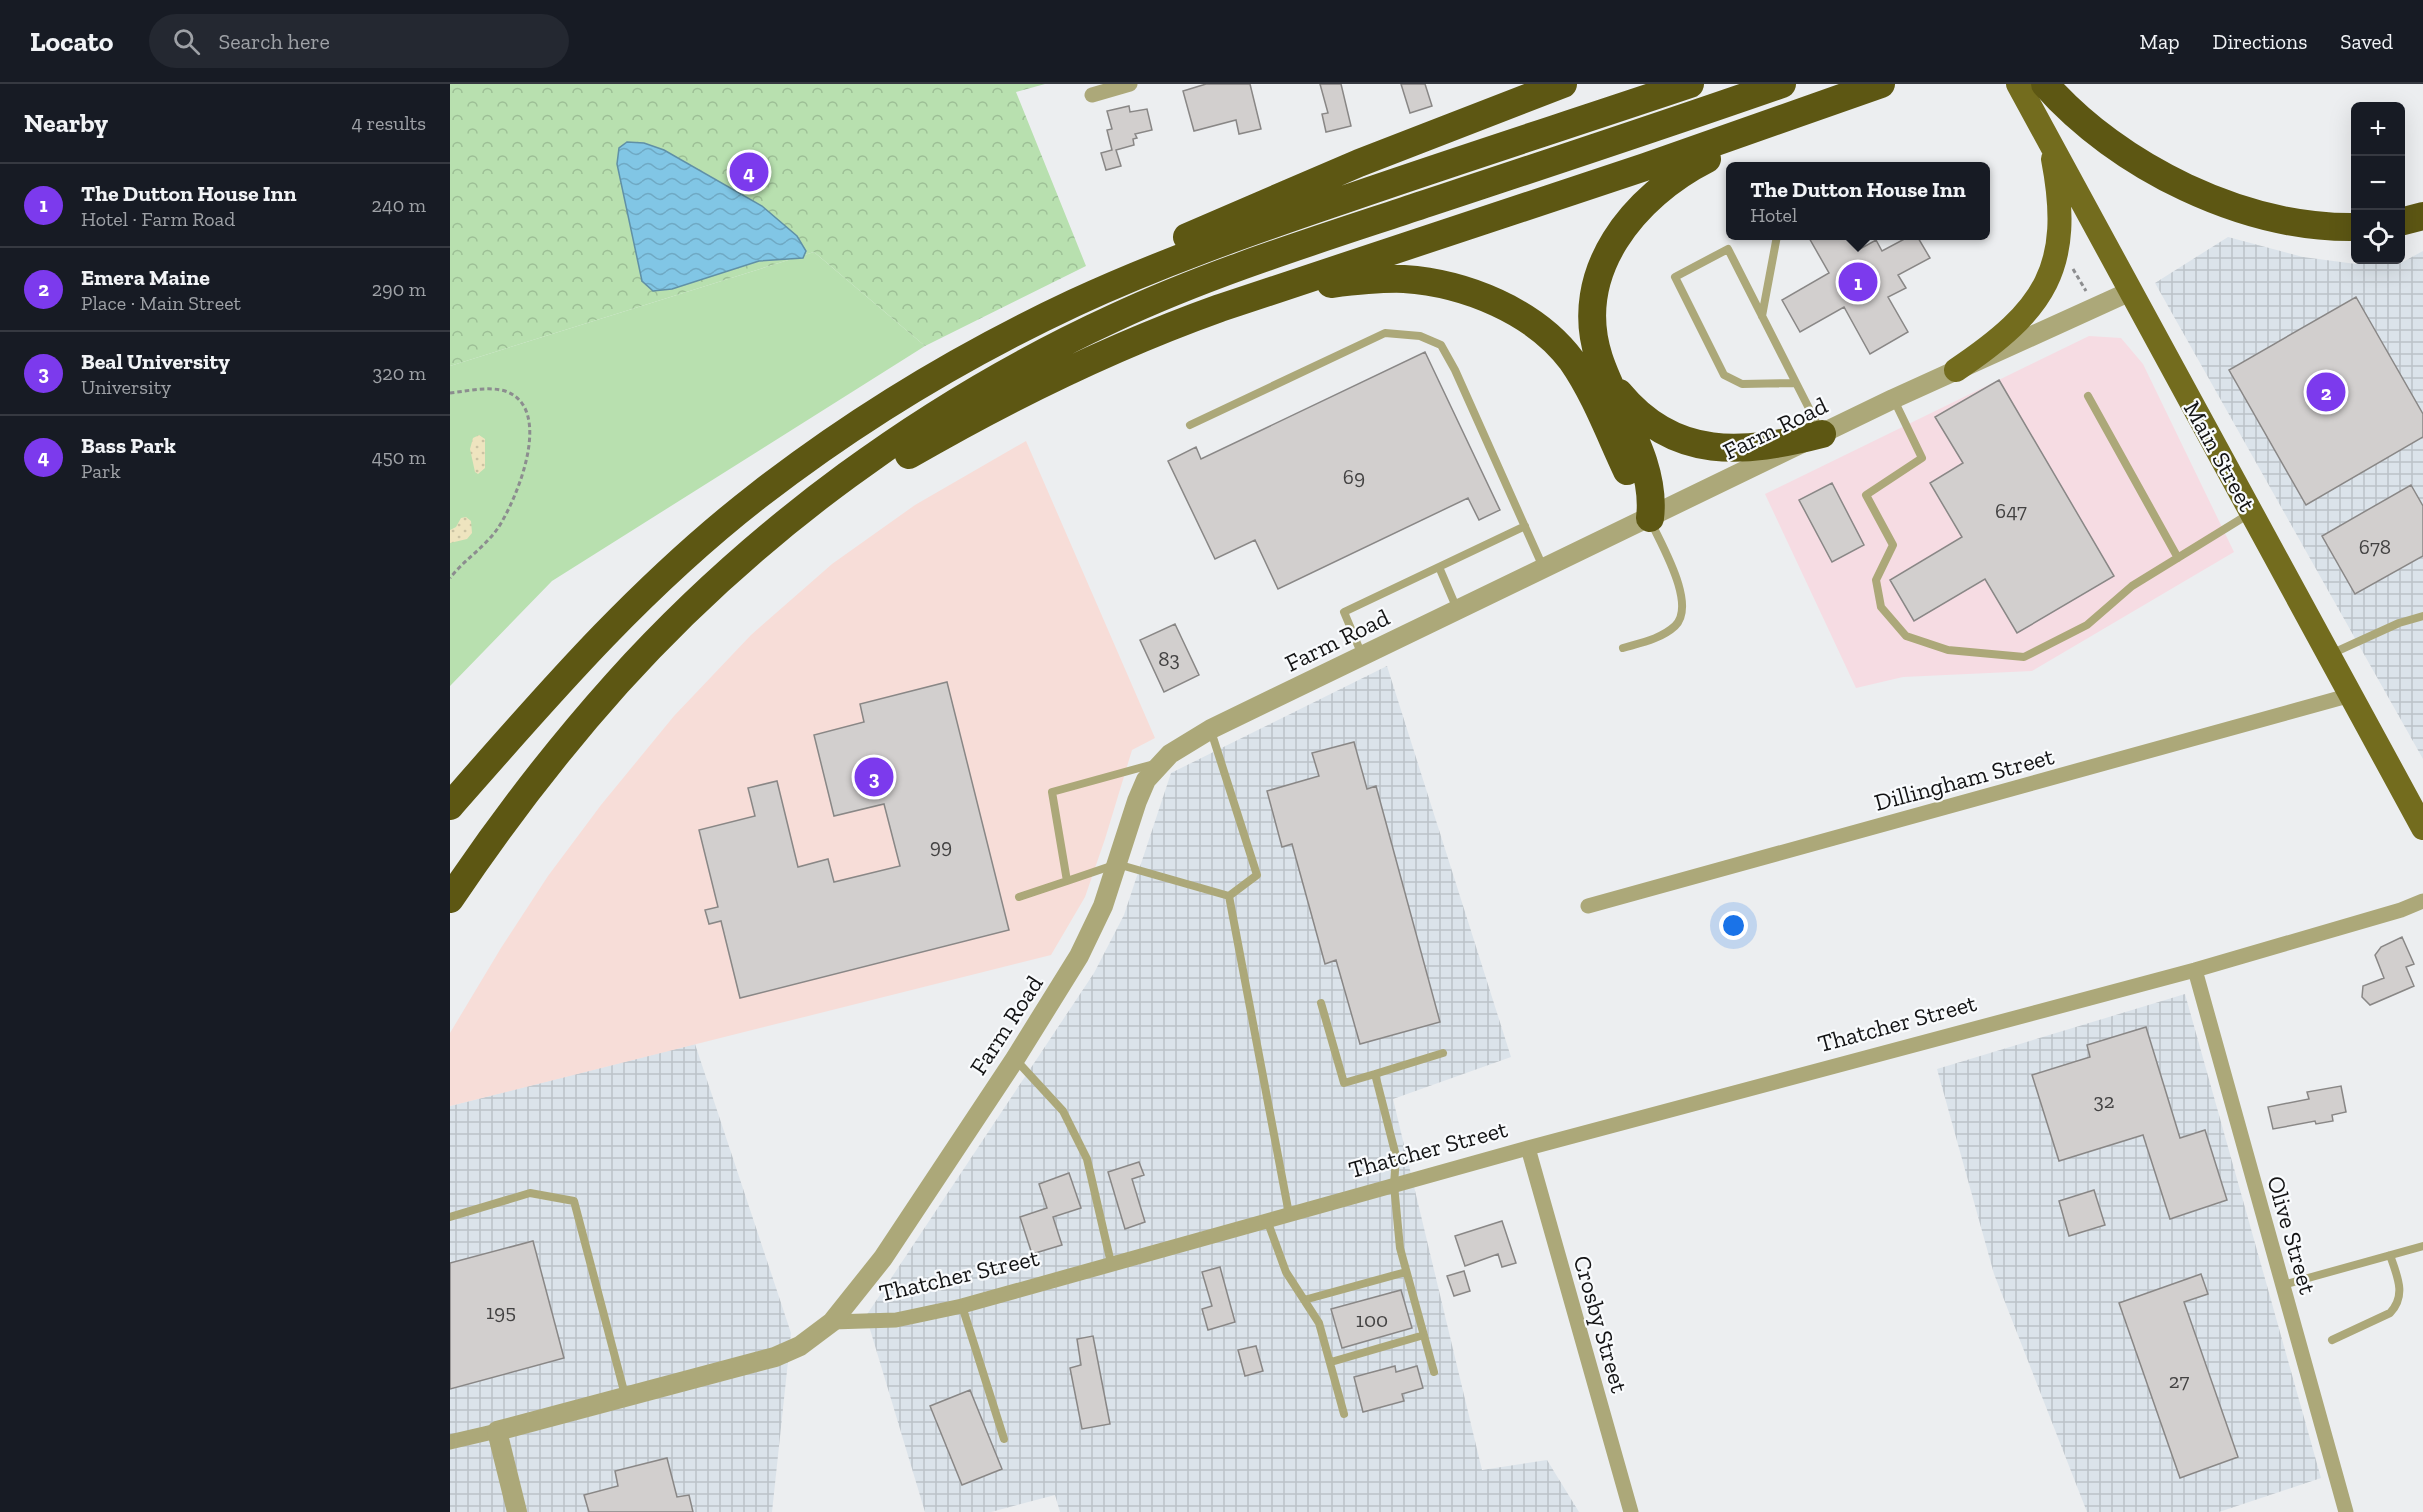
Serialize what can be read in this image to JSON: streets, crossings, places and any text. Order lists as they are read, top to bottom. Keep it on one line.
{"streets":{"main road":["Main Street"],"street":["Farm Road","Dillingham Street","Thatcher Street","Olive Street","Crosby Street"]},"crossings":[["Farm Road","Main Street"],["Farm Road","Thatcher Street"],["Main Street","Dillingham Street"],["Thatcher Street","Olive Street"],["Thatcher Street","Crosby Street"]],"house_numbers":["69","647","678","83","99","32","195","100","27"],"page":{"header":"Locato","search":"Search here","nav":["Map","Directions","Saved"],"heading":["Nearby","4 results"],"map_buttons":["+","−"],"pins":["4","1","2","3"],"list":[{"mark":"1","name":"The Dutton House Inn","note":"Hotel · Farm Road","value":"240 m"},{"mark":"2","name":"Emera Maine","note":"Place · Main Street","value":"290 m"},{"mark":"3","name":"Beal University","note":"University","value":"320 m"},{"mark":"4","name":"Bass Park","note":"Park","value":"450 m"}],"popup":["The Dutton House Inn","Hotel"]}}
